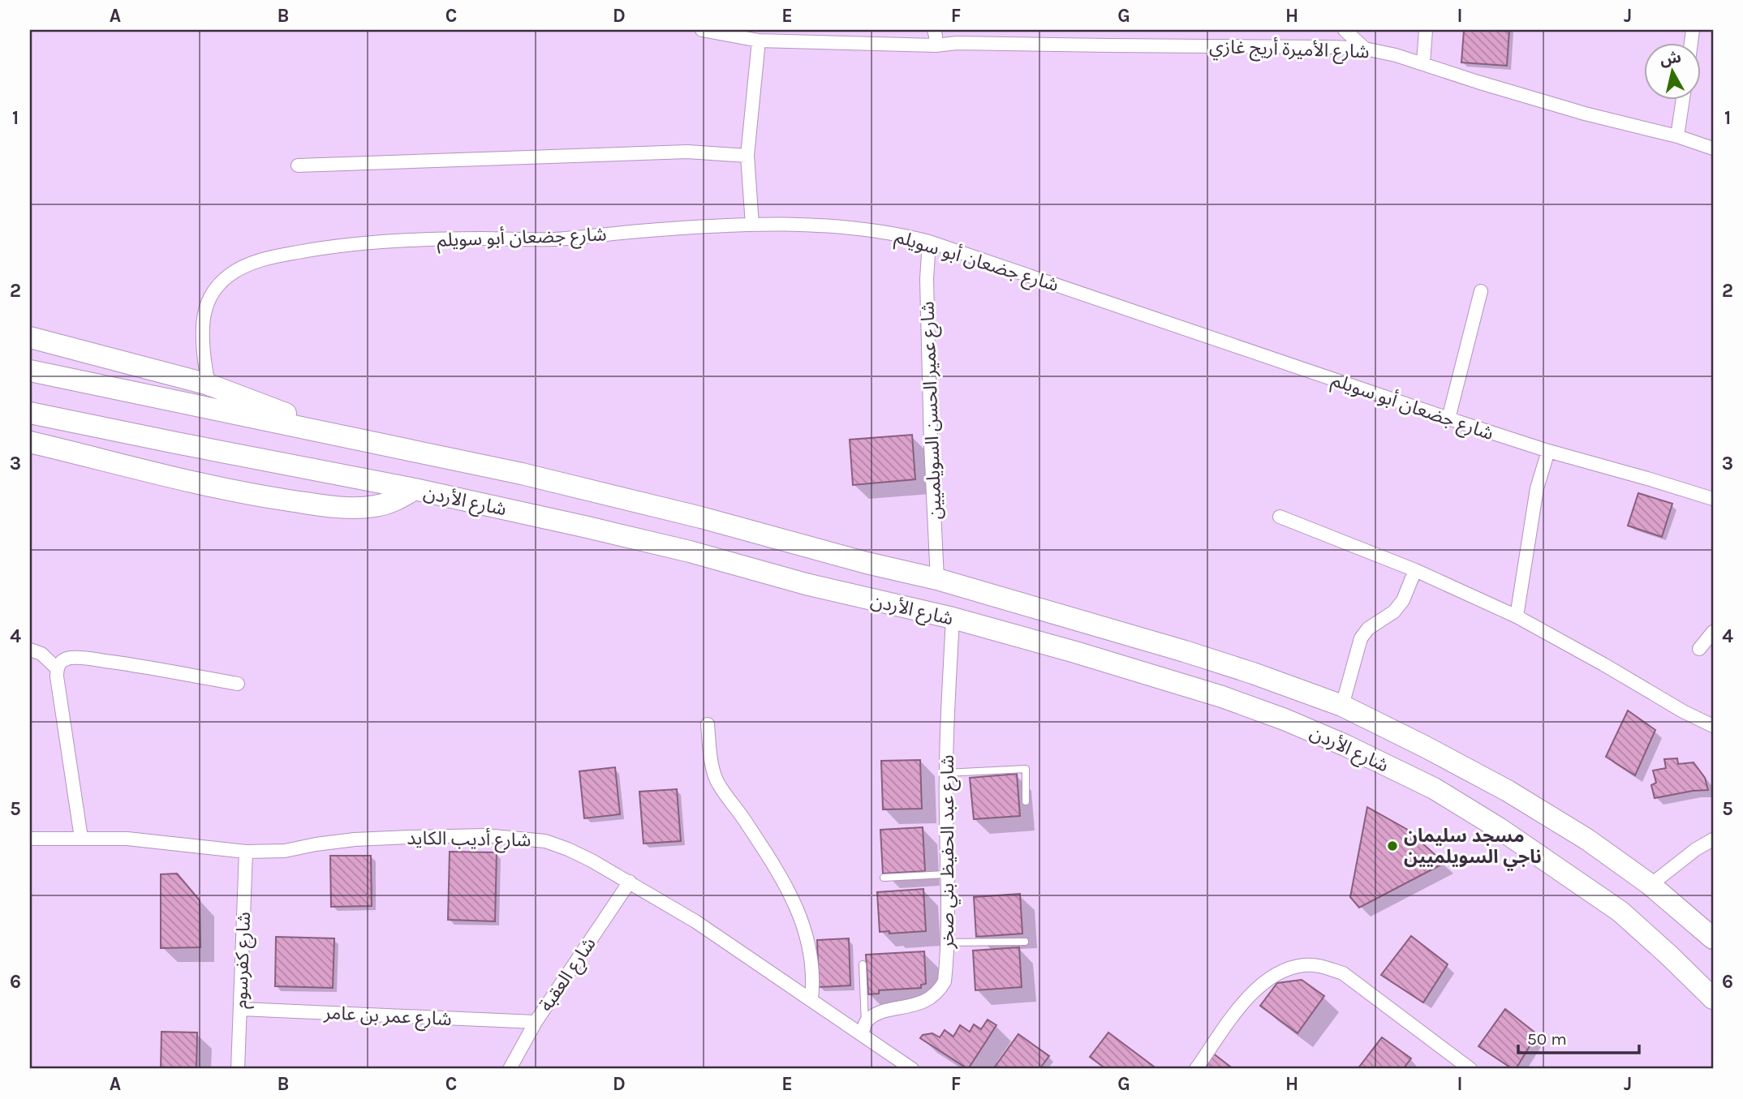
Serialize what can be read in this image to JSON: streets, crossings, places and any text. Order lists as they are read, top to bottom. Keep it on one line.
{"streets":{"highway":["شارع الأردن"],"street":["شارع الأميرة أريج غازي","شارع جضعان أبو سويلم","شارع عمير الحسن السويلميين","شارع أديب الكايد","شارع عبد الحفيظ بني صخر","شارع كفرسوم","شارع العقبة","شارع عمر بن عامر"]},"crossings":[["شارع جضعان أبو سويلم","شارع عمير الحسن السويلميين"],["شارع جضعان أبو سويلم","شارع الأردن"],["شارع عمير الحسن السويلميين","شارع الأردن"],["شارع الأردن","شارع عبد الحفيظ بني صخر"],["شارع أديب الكايد","شارع عبد الحفيظ بني صخر"],["شارع أديب الكايد","شارع كفرسوم"],["شارع أديب الكايد","شارع العقبة"],["شارع كفرسوم","شارع عمر بن عامر"],["شارع العقبة","شارع عمر بن عامر"]],"places":["مسجد سليمان ناجي السويلميين"],"scale_bar":"50 m","north":"top","grid":{"columns":["A","B","C","D","E","F","G","H","I","J"],"rows":["1","2","3","4","5","6"]}}
